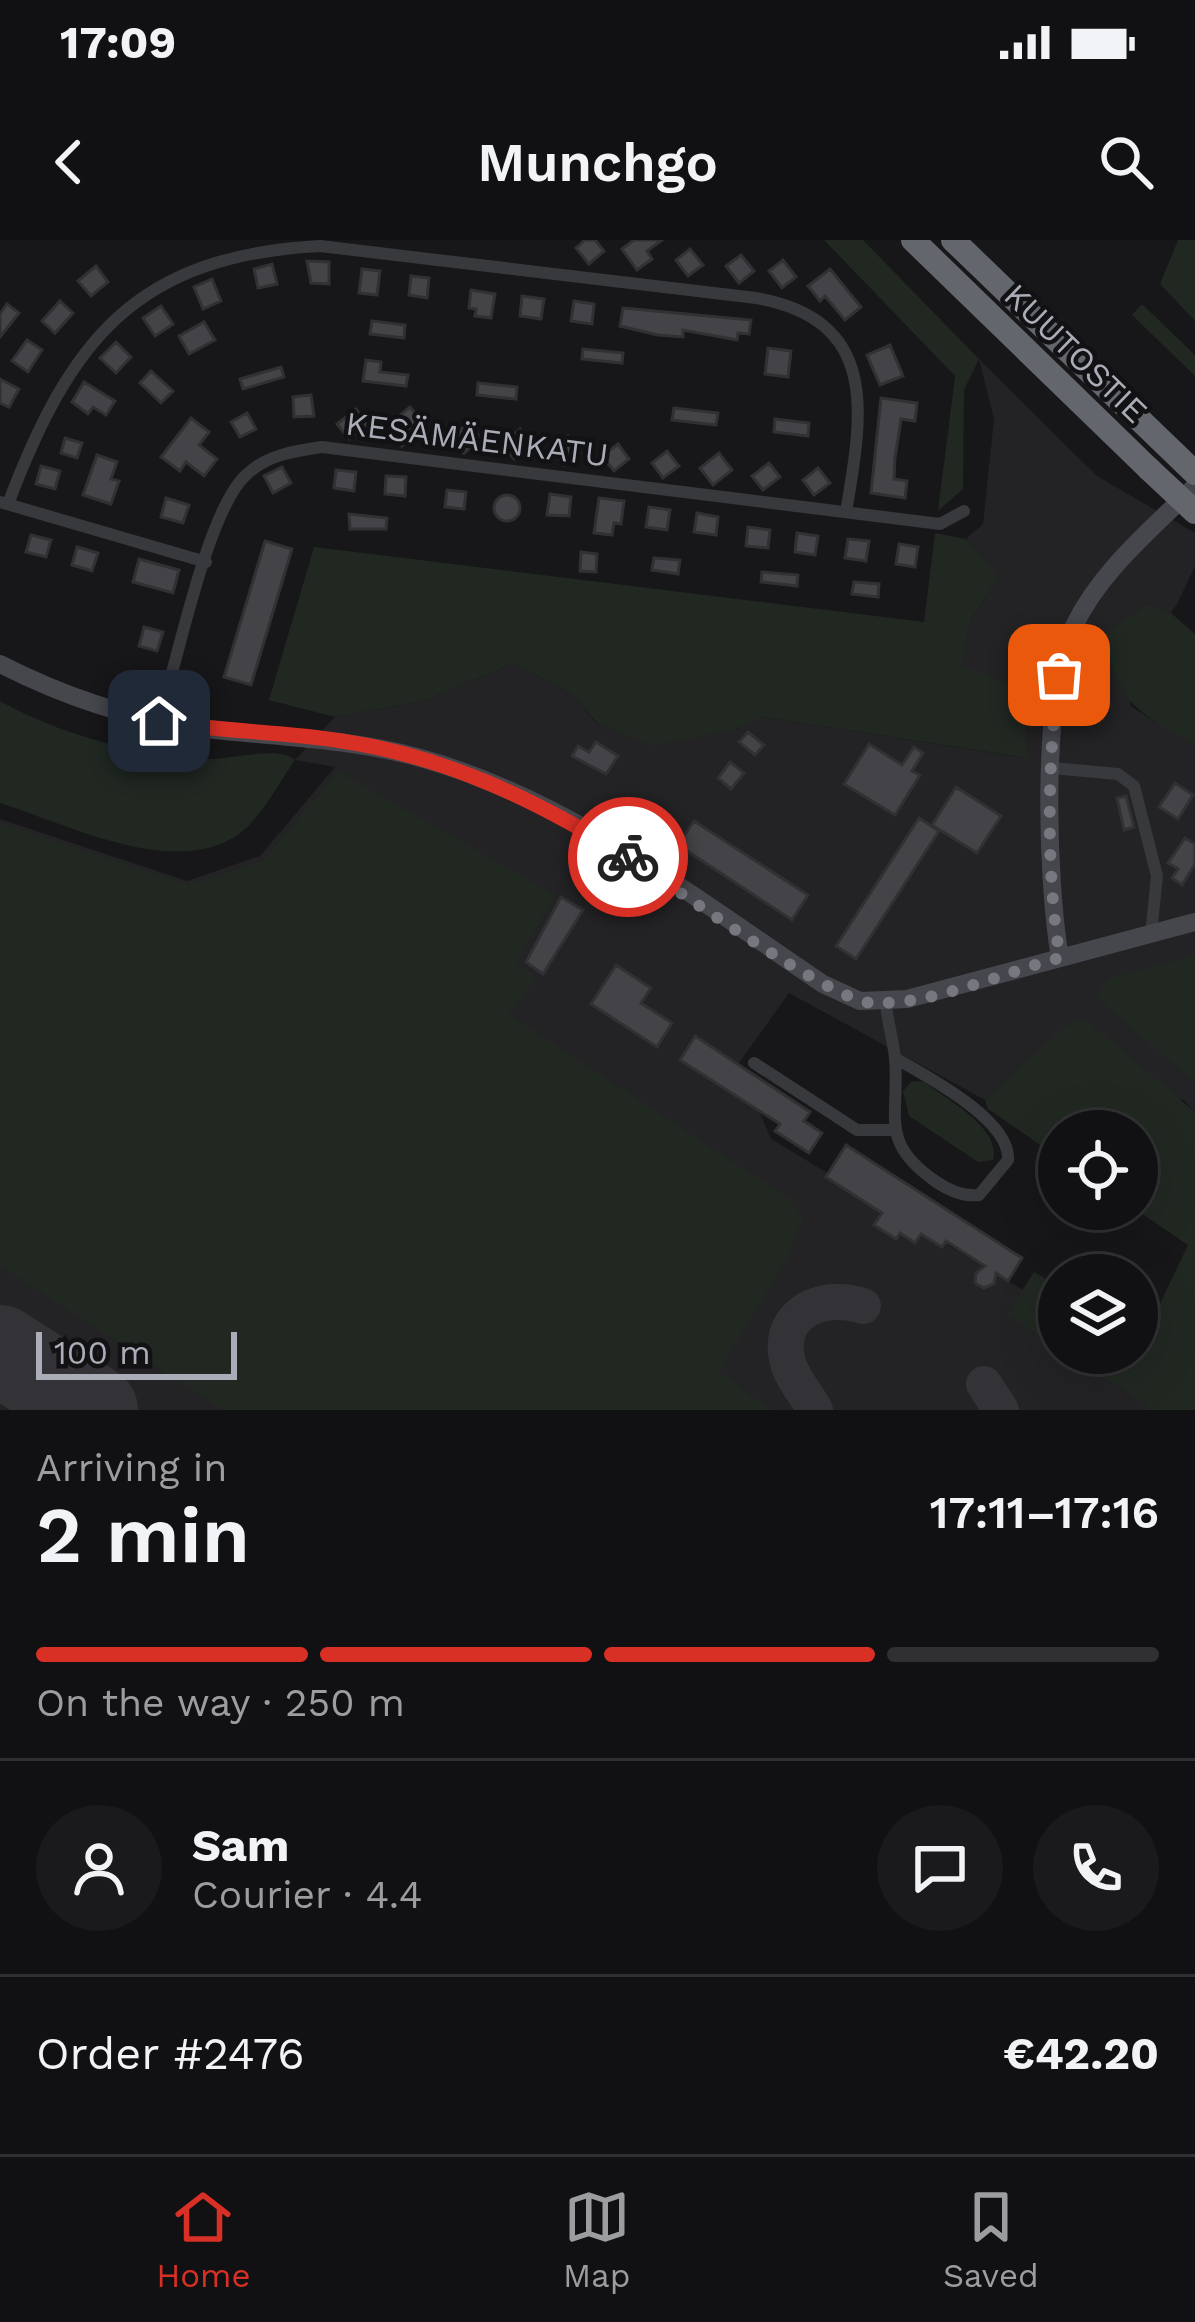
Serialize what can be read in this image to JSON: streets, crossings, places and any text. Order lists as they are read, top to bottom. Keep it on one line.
{"streets":{"highway":["KUUTOSTIE"],"street":["KESÄMÄENKATU"]},"scale_bar":"100 m","page":{"status":"17:09","header":"Munchgo","scale":"100 m","heading":["2 min","Arriving in","17:11–17:16"],"panel":["Sam","Courier · 4.4","Order #2476","€42.20"],"bar":"On the way · 250 m","tabs":["Home","Map","Saved"]}}
